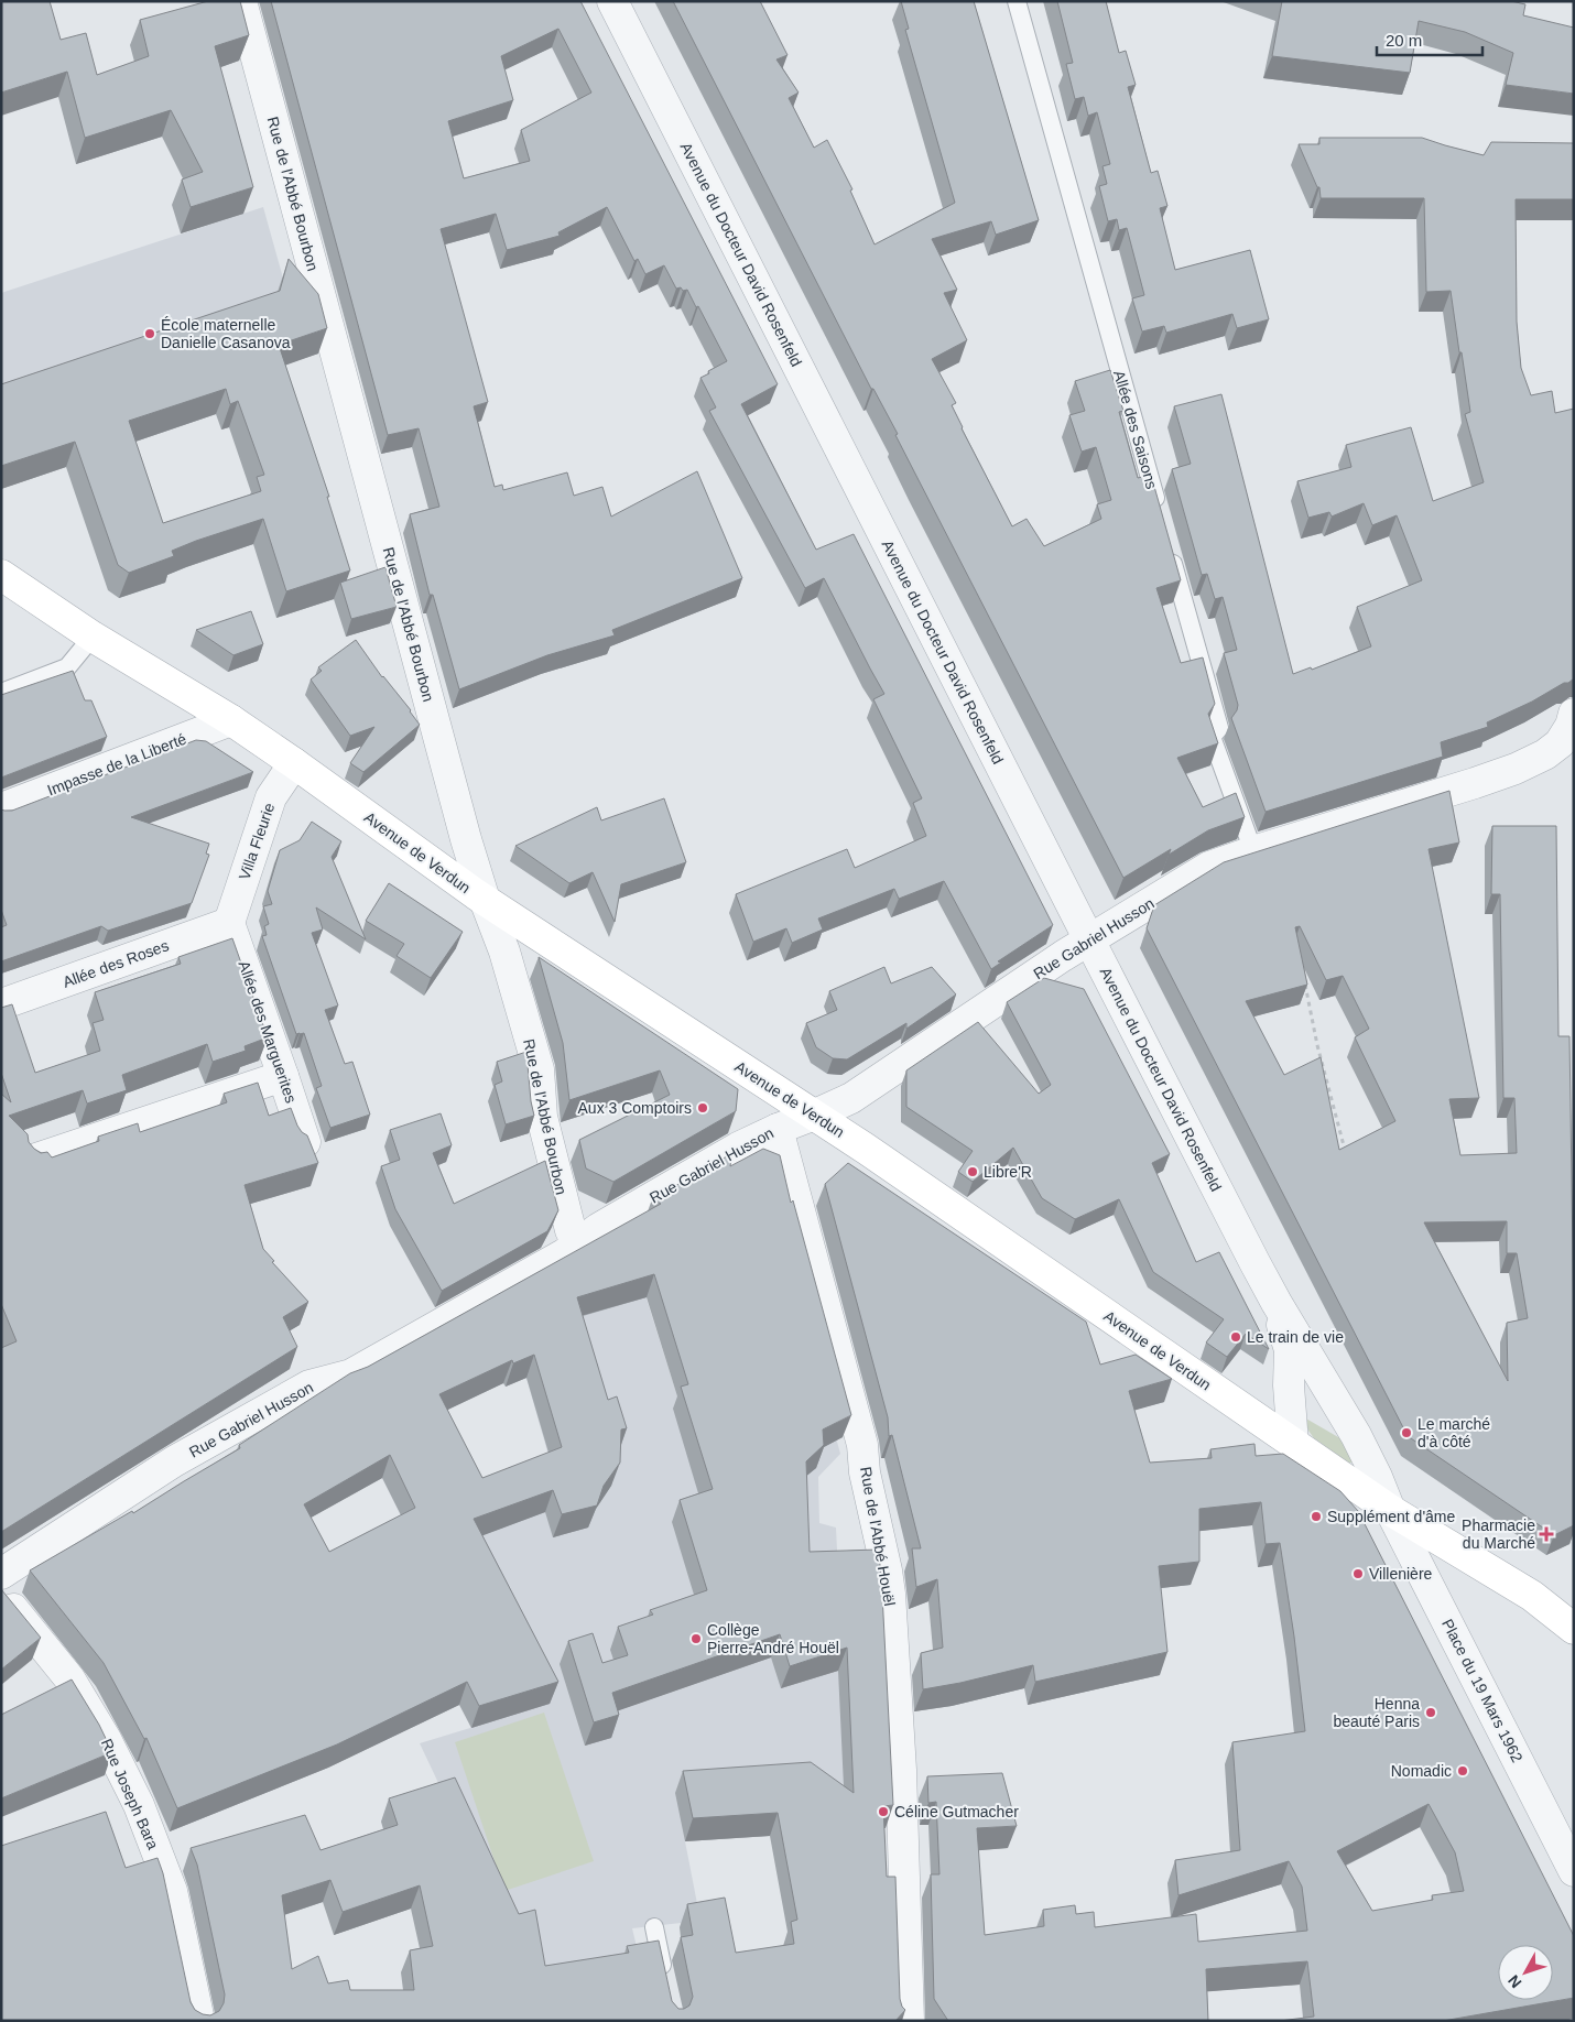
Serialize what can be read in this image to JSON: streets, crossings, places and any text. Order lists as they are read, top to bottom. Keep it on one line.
{"streets":{"street":["Rue de l'Abbé Bourbon","Avenue du Docteur David Rosenfeld","Impasse de la Liberté","Villa Fleurie","Avenue de Verdun","Rue Gabriel Husson","Allée des Roses","Allée des Marguerites","Rue de l'Abbé Houël","Place du 19 Mars 1962","Rue Joseph Bara"],"lane":["Allée des Saisons"]},"crossings":[["Rue de l'Abbé Bourbon","Avenue de Verdun"],["Rue de l'Abbé Bourbon","Rue Gabriel Husson"],["Avenue du Docteur David Rosenfeld","Avenue de Verdun"],["Avenue du Docteur David Rosenfeld","Rue Gabriel Husson"],["Avenue du Docteur David Rosenfeld","Place du 19 Mars 1962"],["Impasse de la Liberté","Avenue de Verdun"],["Villa Fleurie","Avenue de Verdun"],["Villa Fleurie","Allée des Roses"],["Villa Fleurie","Allée des Marguerites"],["Avenue de Verdun","Rue Gabriel Husson"],["Avenue de Verdun","Place du 19 Mars 1962"],["Rue Gabriel Husson","Rue de l'Abbé Houël"],["Allée des Roses","Allée des Marguerites"]],"places":{"other":["École maternelle Danielle Casanova","Aux 3 Comptoirs","Libre'R","Le train de vie","Le marché d'à côté","Supplément d'âme","Villenière","Collège Pierre-André Houël","Henna beauté Paris","Nomadic","Céline Gutmacher"],"health":["Pharmacie du Marché"]},"scale_bar":"20 m","north":"bottom left"}
